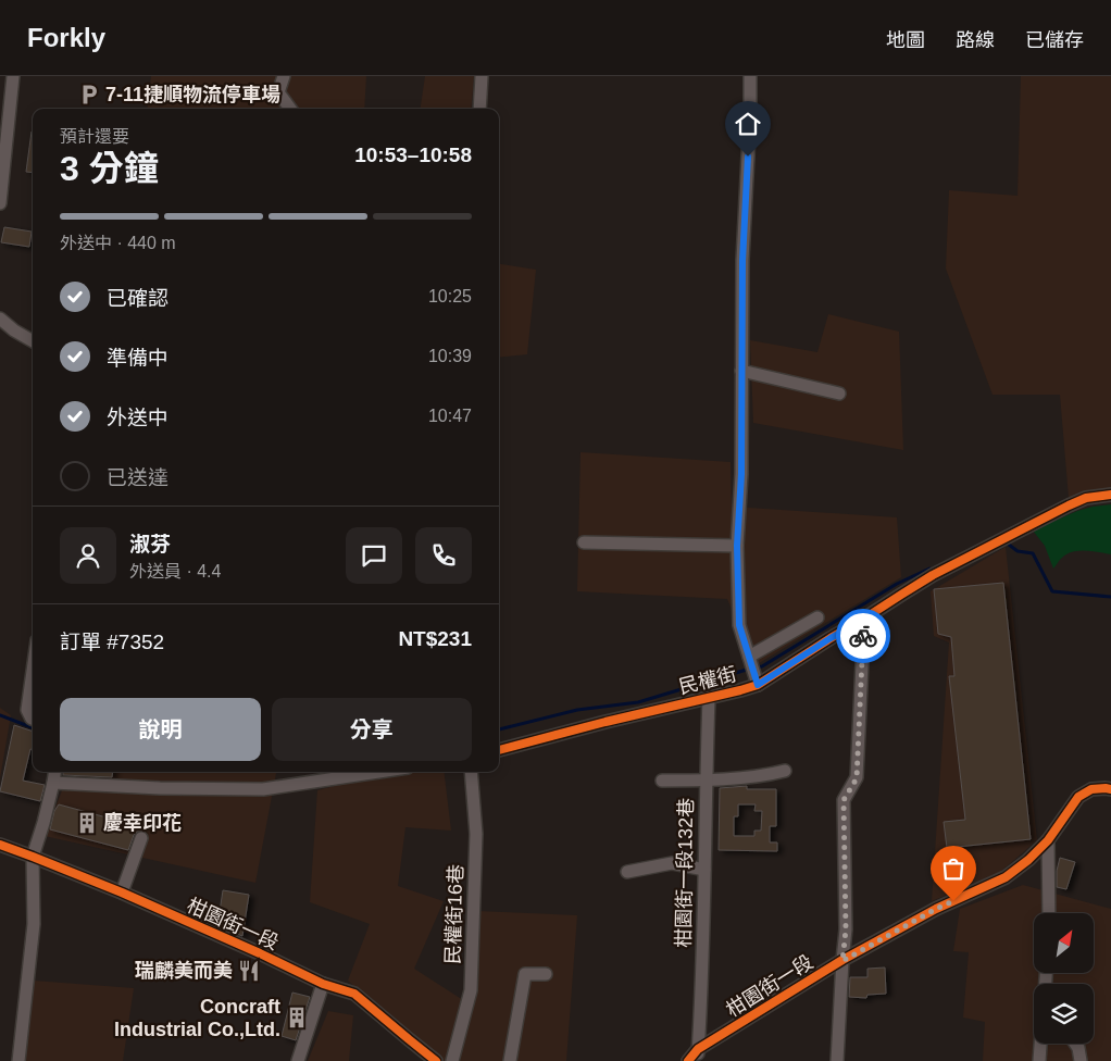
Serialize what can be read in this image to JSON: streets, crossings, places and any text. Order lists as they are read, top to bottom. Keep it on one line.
{"streets":{"street":["民權街","柑園街一段132巷","民權街16巷","柑園街一段"]},"crossings":[["民權街","柑園街一段132巷"],["柑園街一段132巷","柑園街一段"]],"places":{"parking":["7-11捷順物流停車場"],"building":["慶幸印花","Concraft Industrial Co.,Ltd."],"restaurant":["瑞麟美而美"]},"north":"top right","page":{"header":"Forkly","nav":["地圖","路線","已儲存"],"heading":["3 分鐘","預計還要","10:53–10:58"],"panel":["淑芬","外送員 · 4.4","訂單 #7352","NT$231"],"bar":"外送中 · 440 m","list":[["已確認","10:25"],["準備中","10:39"],["外送中","10:47"],"已送達"],"buttons":["說明","分享"]}}
